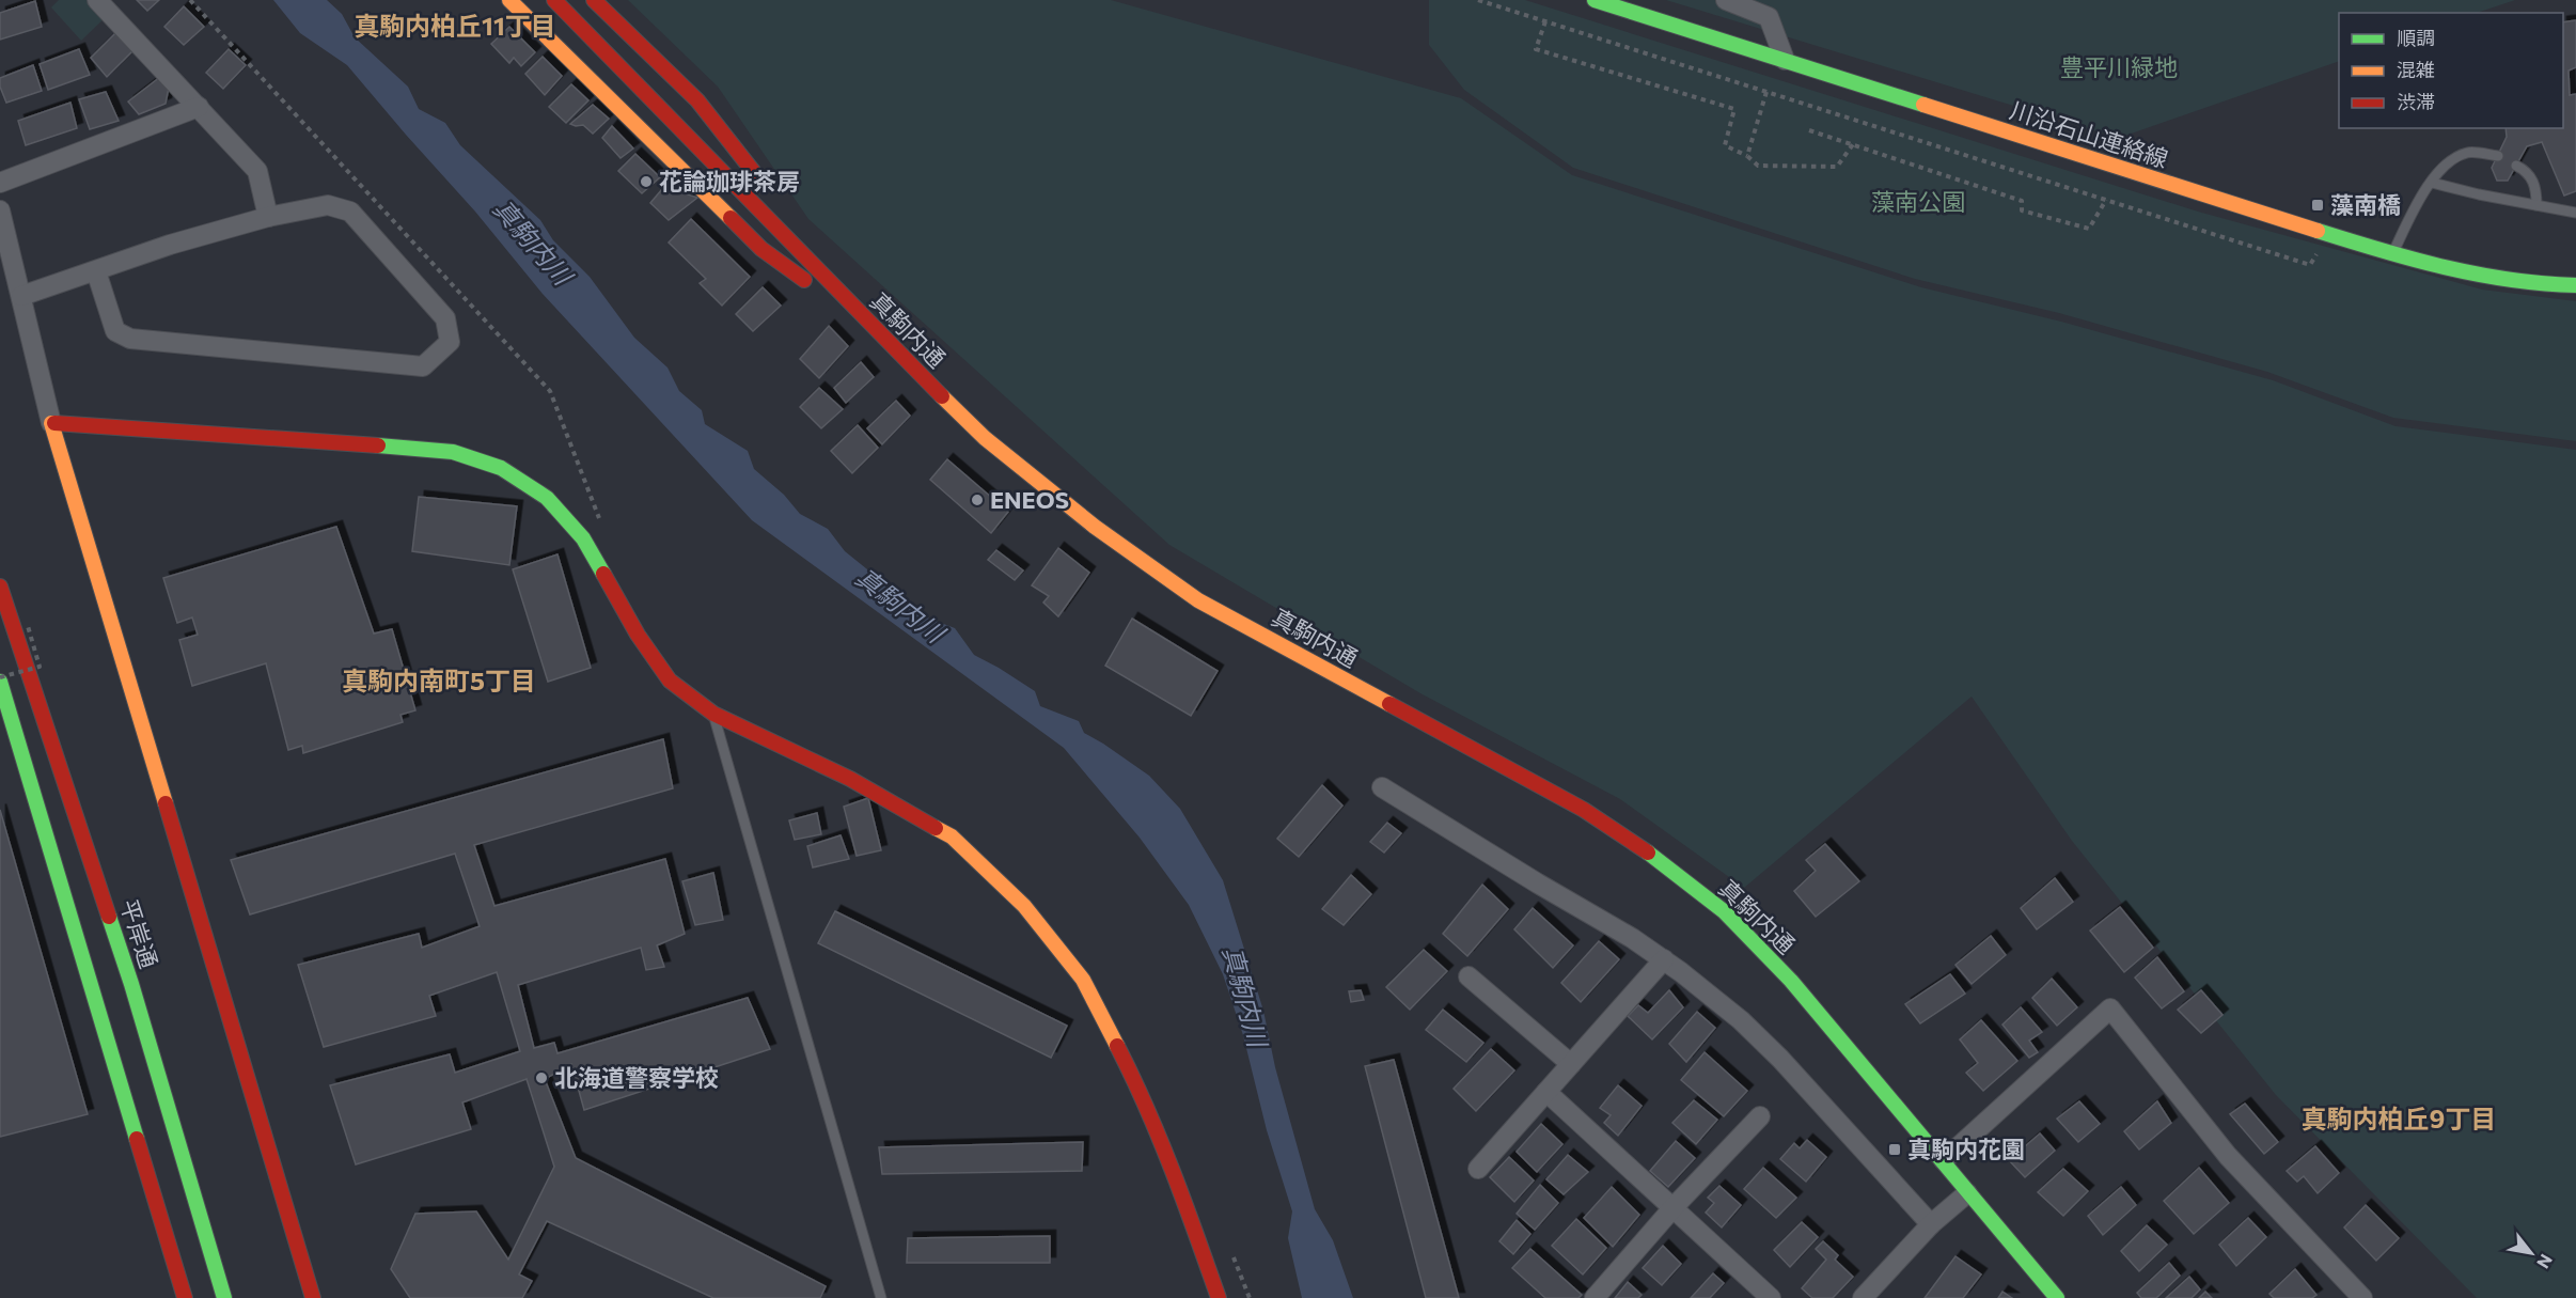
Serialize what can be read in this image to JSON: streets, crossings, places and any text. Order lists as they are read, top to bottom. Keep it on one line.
{"streets":{"main road":["川沿石山連絡線","真駒内通","平岸通"]},"districts":["真駒内柏丘11丁目","真駒内南町5丁目","真駒内柏丘9丁目"],"water":["真駒内川"],"parks":["豊平川緑地","藻南公園"],"places":{"other":["花論珈琲茶房","ENEOS","北海道警察学校"],"transit":["藻南橋","真駒内花園"]},"legend":["順調","混雑","渋滞"],"north":"bottom right"}
